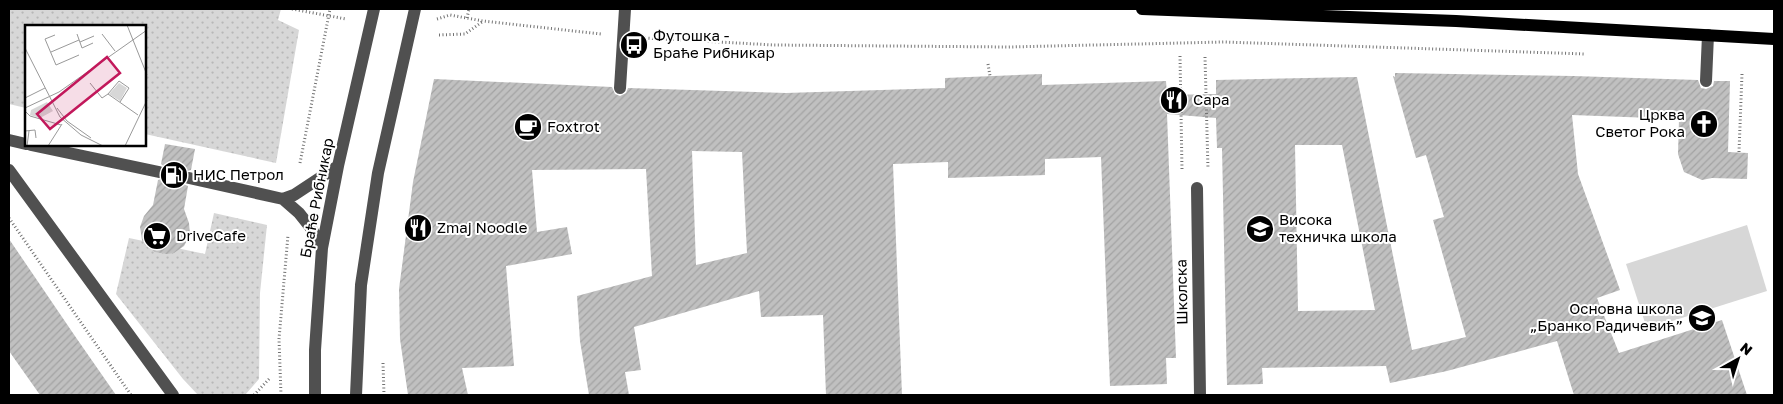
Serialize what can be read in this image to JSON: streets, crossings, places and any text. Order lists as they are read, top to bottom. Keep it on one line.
{"streets":{"street":["Браће Рибникар","Школска"]},"places":{"bus stop":["Футошка - Браће Рибникар"],"restaurant":["Сара","Zmaj Noodle"],"church":["Црква Светог Рока"],"cafe":["Foxtrot"],"fuel station":["НИС Петрол"],"school or university":["Висока техничка школа","Основна школа „Бранко Радичевић”"],"supermarket":["DriveCafe"]},"north":"top right"}
